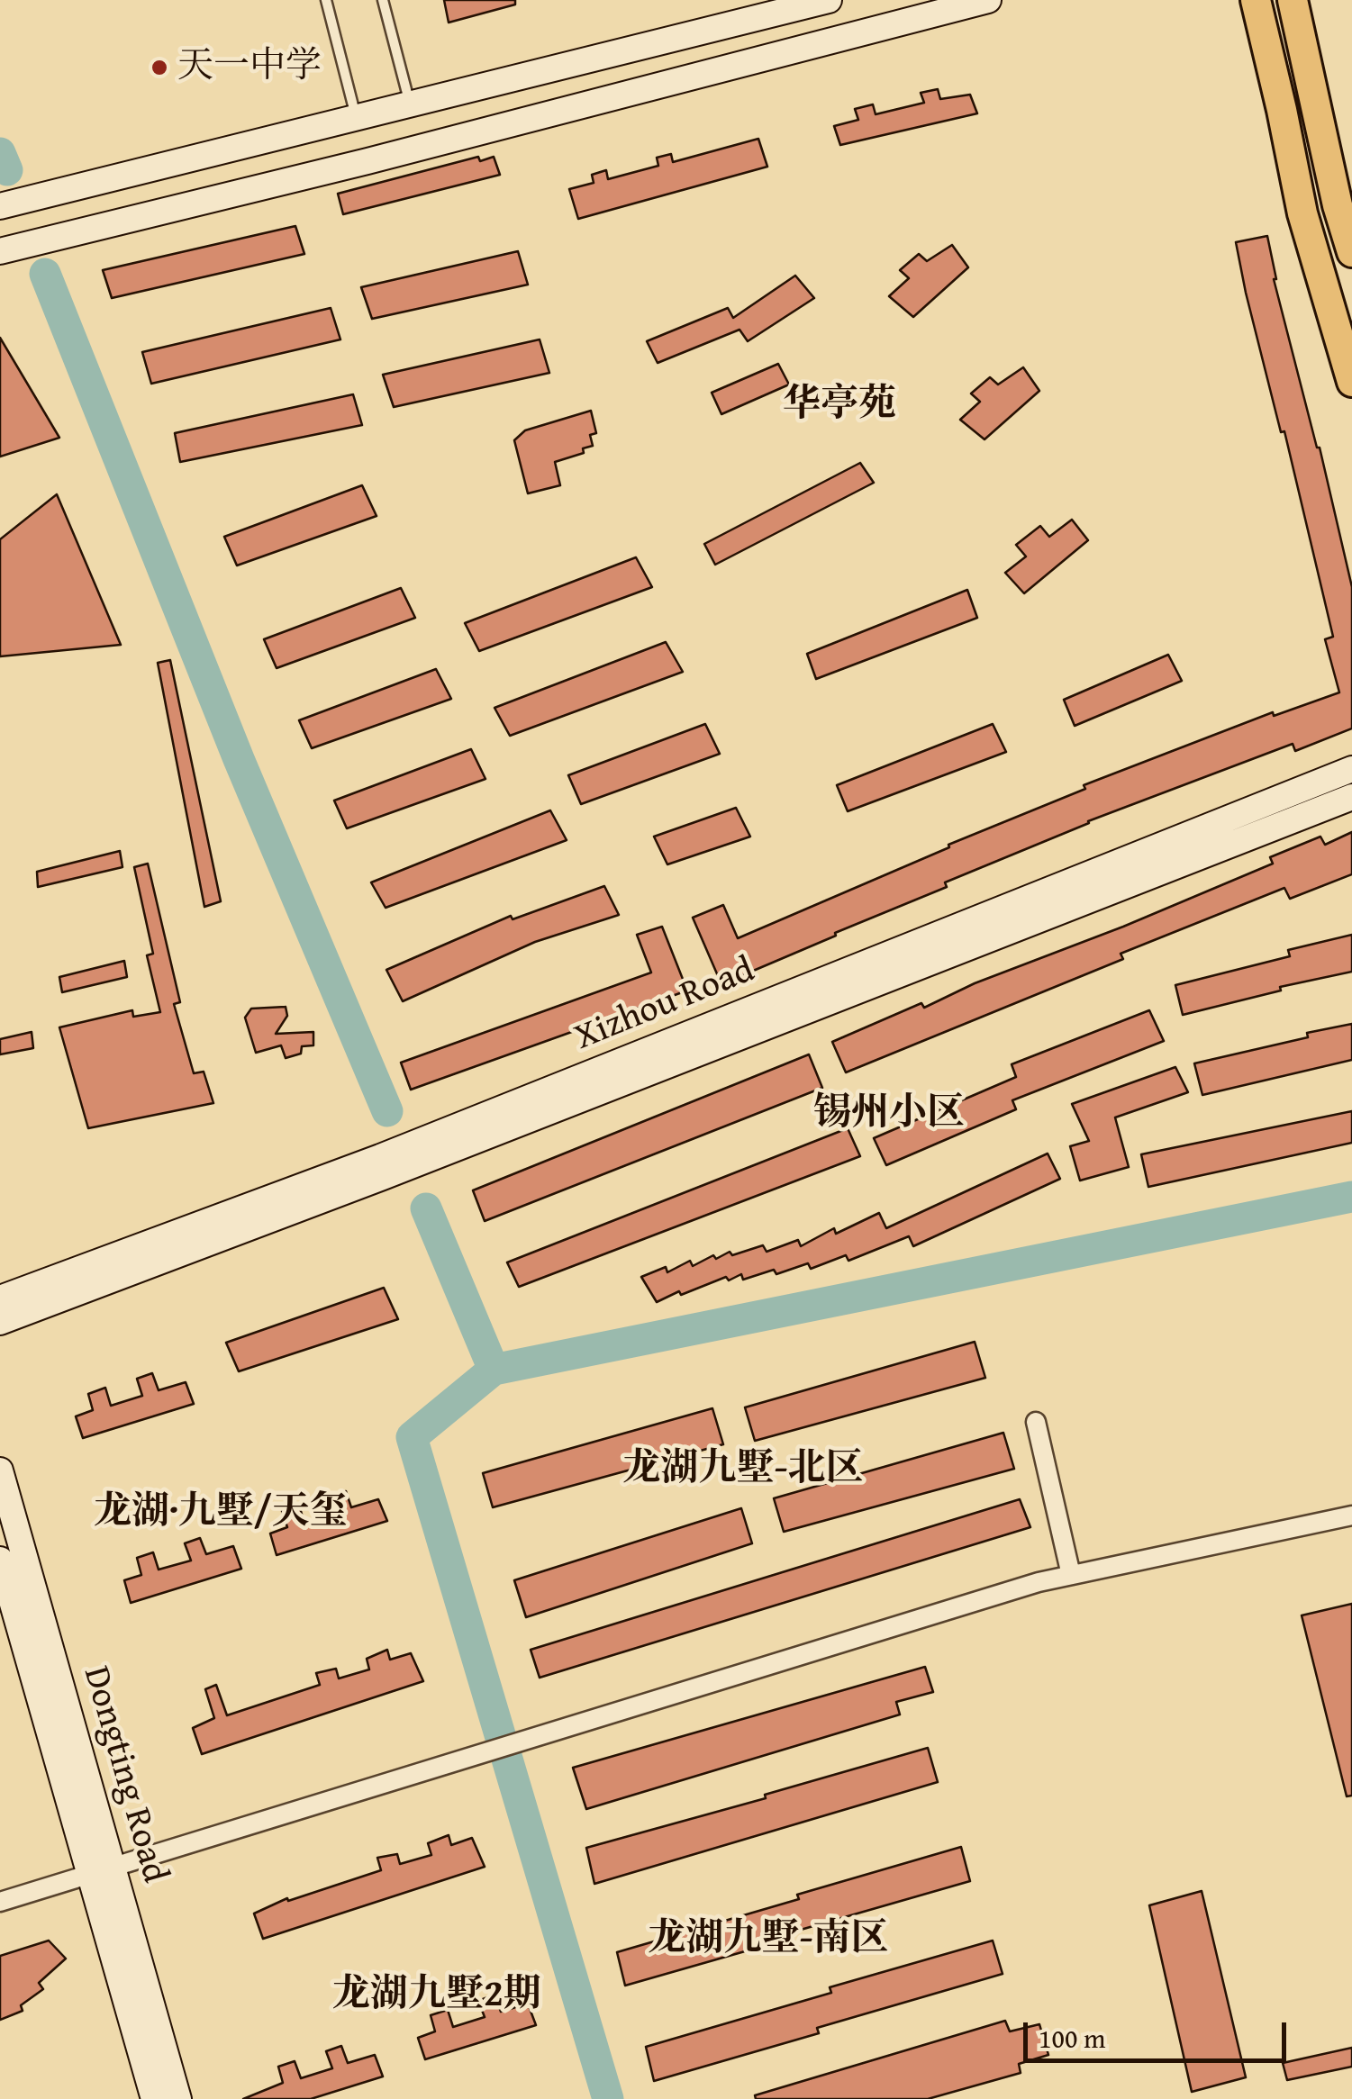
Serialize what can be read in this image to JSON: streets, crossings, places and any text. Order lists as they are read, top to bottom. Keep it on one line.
{"streets":{"main road":["Xizhou Road","Dongting Road"]},"districts":["华亭苑","锡州小区","龙湖九墅-北区","龙湖·九墅/天玺","龙湖九墅-南区","龙湖九墅2期"],"places":["天一中学"],"scale_bar":"100 m"}
